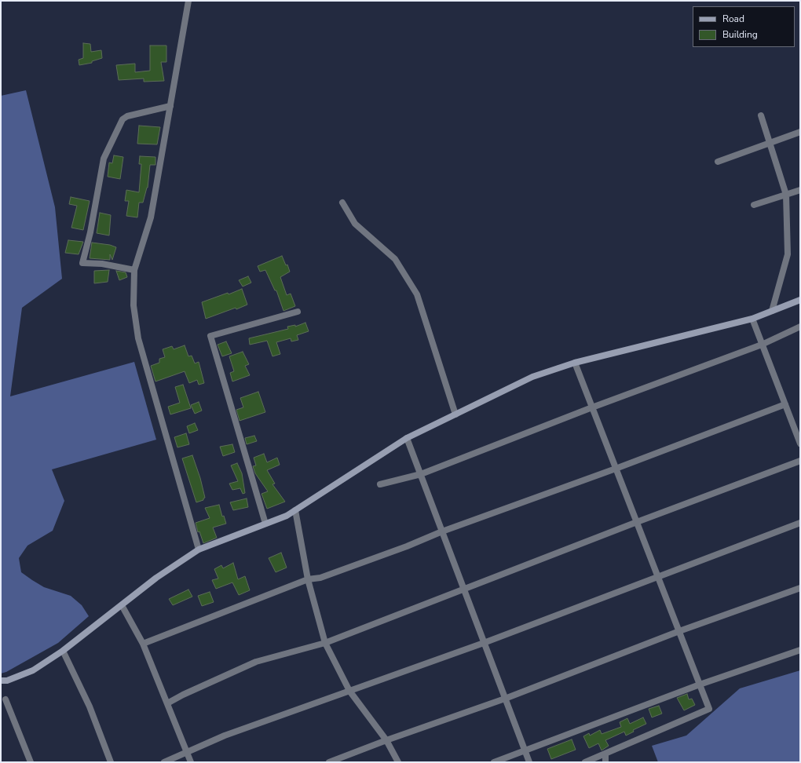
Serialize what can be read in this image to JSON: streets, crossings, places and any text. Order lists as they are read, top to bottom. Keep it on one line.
{"legend":["Road","Building"]}
